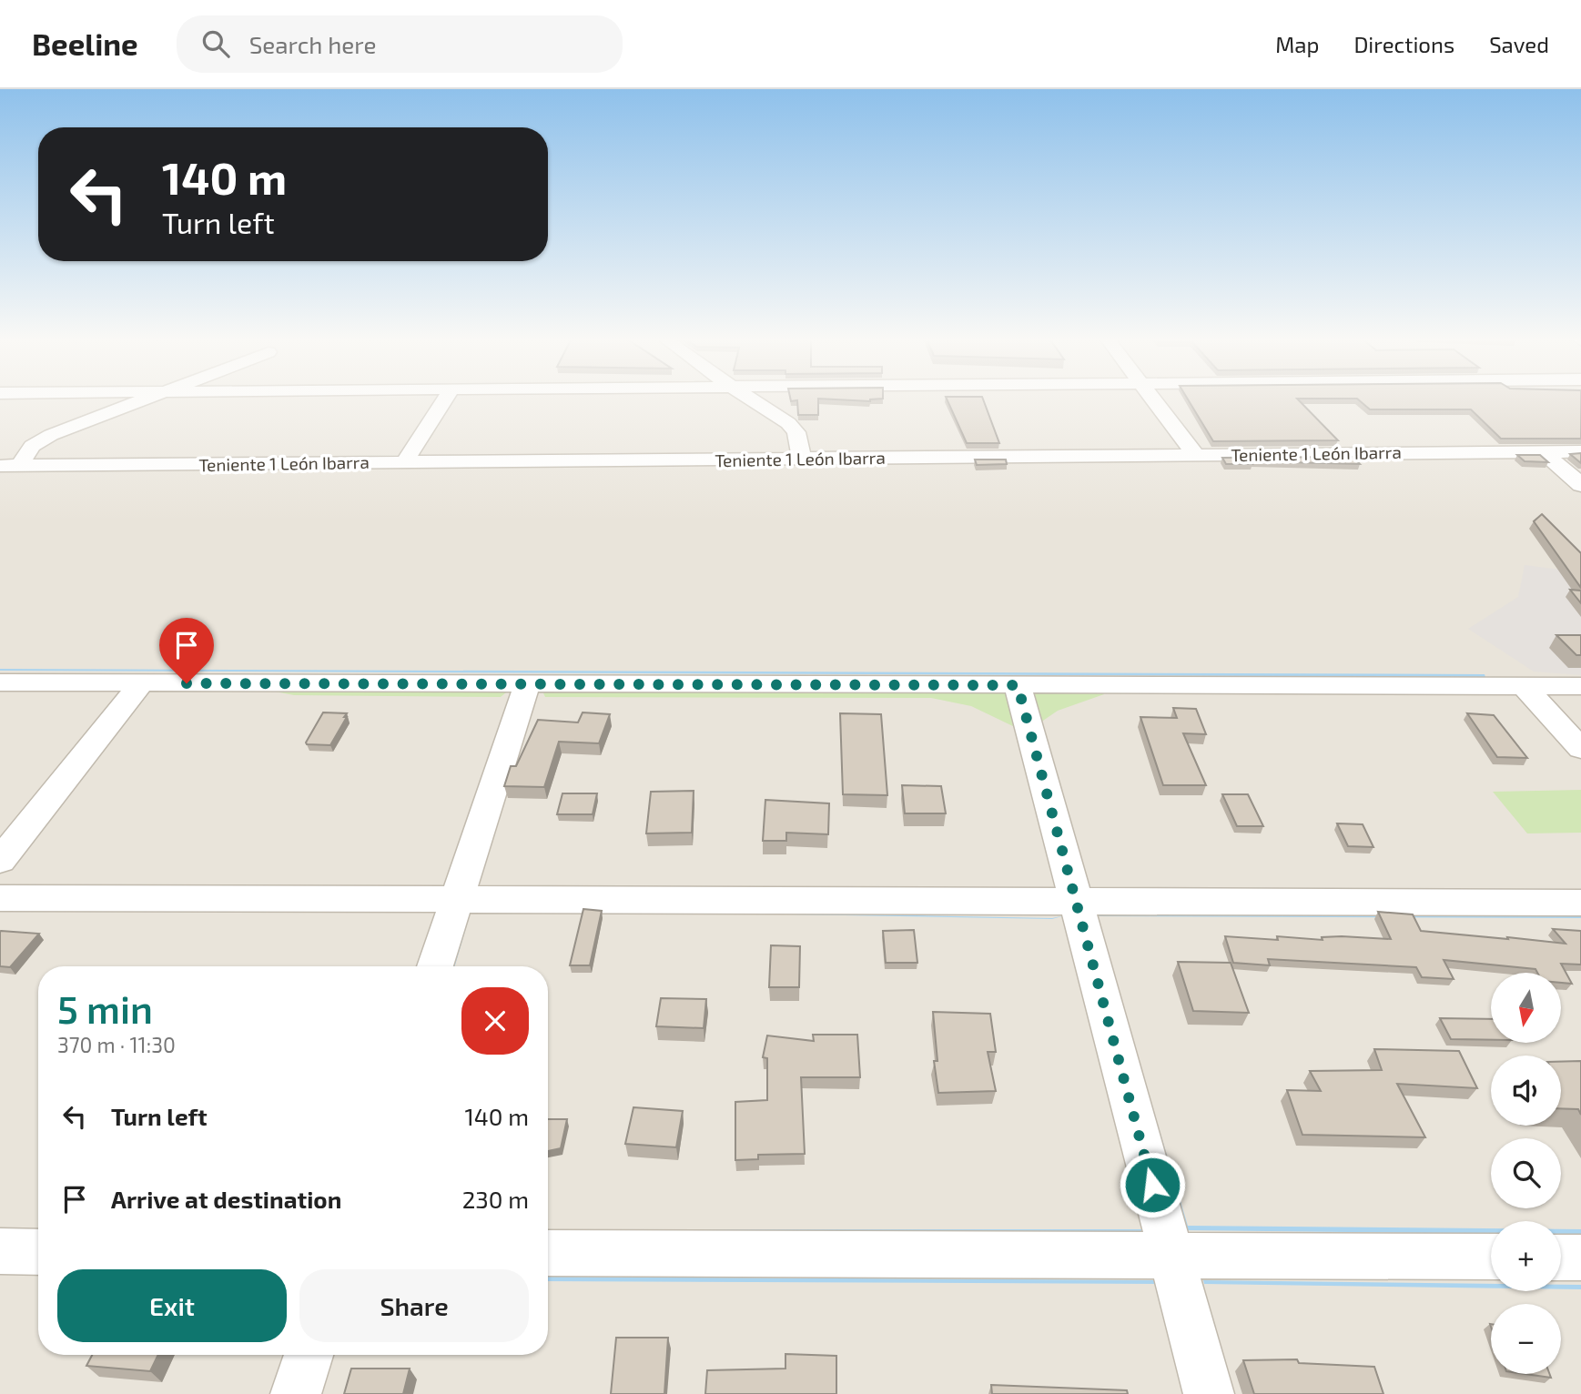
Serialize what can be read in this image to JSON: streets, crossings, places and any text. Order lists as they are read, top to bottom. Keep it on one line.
{"streets":{"street":["Teniente 1 León Ibarra"]},"north":"bottom","page":{"header":"Beeline","search":"Search here","nav":["Map","Directions","Saved"],"turn":["140 m","Turn left"],"heading":["5 min","370 m · 11:30"],"map_buttons":["+","−"],"list":[{"name":"Turn left","value":"140 m"},{"name":"Arrive at destination","value":"230 m"}],"buttons":["Exit","Share"]}}
